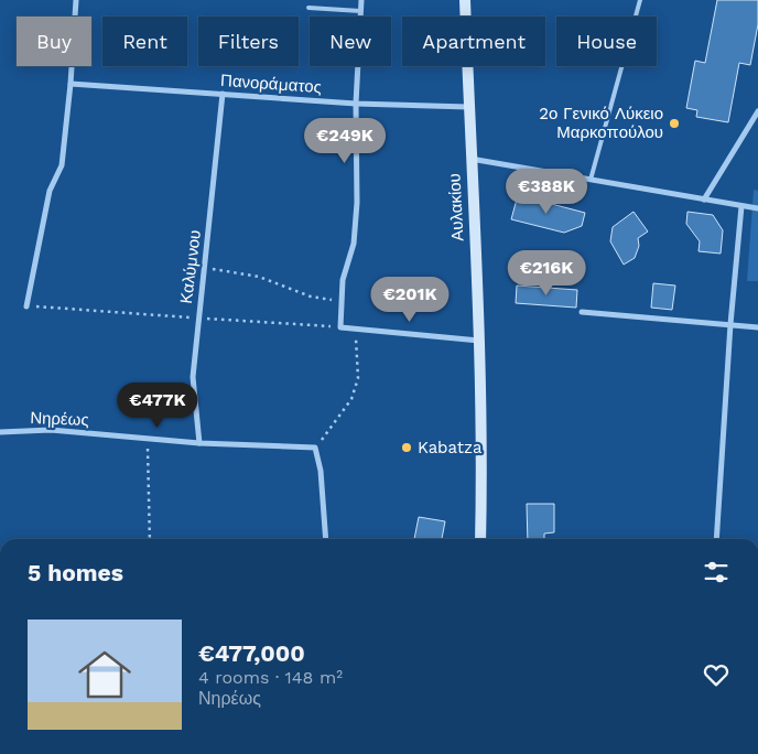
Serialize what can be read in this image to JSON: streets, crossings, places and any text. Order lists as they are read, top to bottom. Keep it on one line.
{"streets":{"main road":["Αυλακίου"],"street":["Πανοράματος","Καλύμνου","Νηρέως"]},"crossings":[["Πανοράματος","Αυλακίου"],["Πανοράματος","Καλύμνου"],["Καλύμνου","Νηρέως"]],"places":["2ο Γενικό Λύκειο Μαρκοπούλου","Kabatza"],"page":{"chip":["Buy","Rent","Filters","New","Apartment","House"],"price":["€249K","€388K","€216K","€201K","€477K"],"heading":"5 homes","list":[{"name":"€477,000","note":"4 rooms · 148 m² · Νηρέως"}]}}
